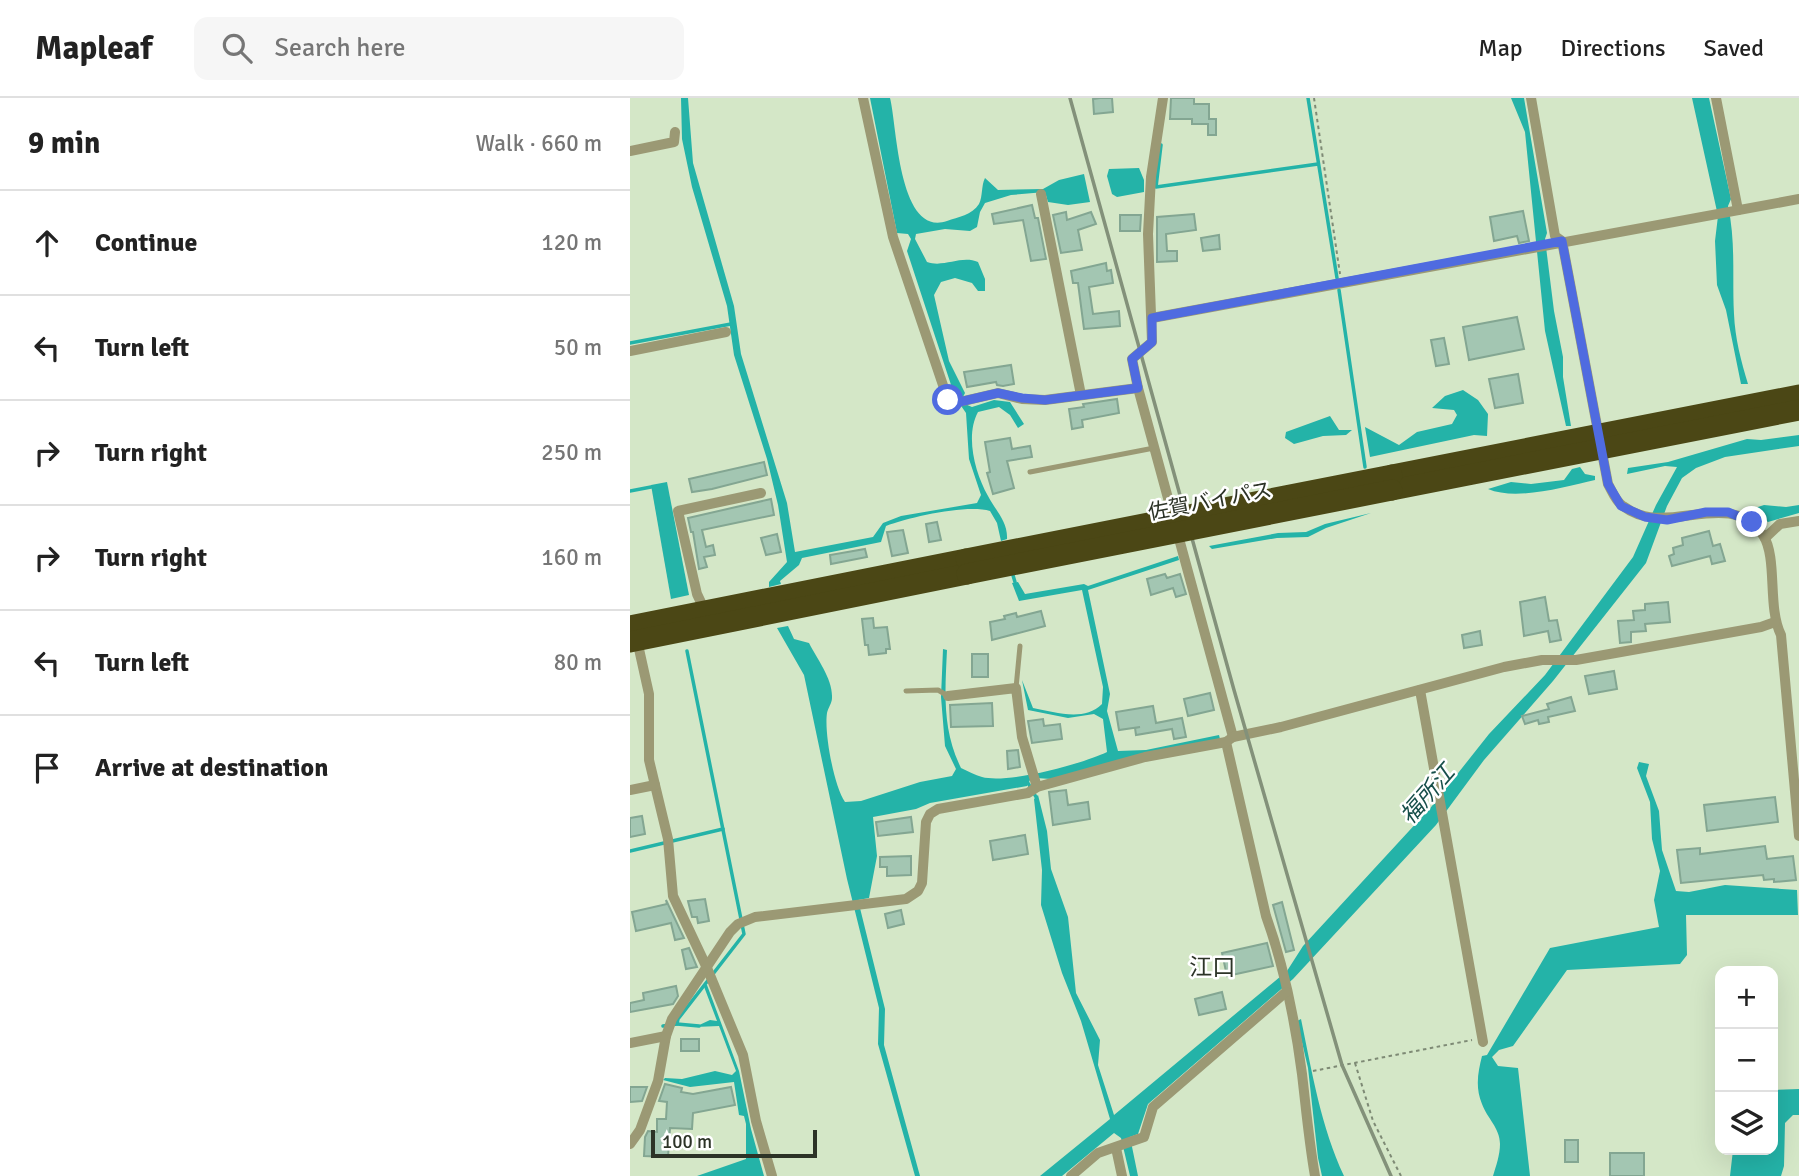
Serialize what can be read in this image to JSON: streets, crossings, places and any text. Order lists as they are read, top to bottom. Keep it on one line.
{"streets":{"highway":["佐賀バイパス"]},"districts":["江口"],"water":["福所江"],"scale_bar":"100 m","page":{"header":"Mapleaf","search":"Search here","nav":["Map","Directions","Saved"],"heading":["9 min","Walk · 660 m"],"list":[["Continue","120 m"],["Turn left","50 m"],["Turn right","250 m"],["Turn right","160 m"],["Turn left","80 m"],"Arrive at destination"],"map_buttons":["+","−"],"scale":"100 m"}}
